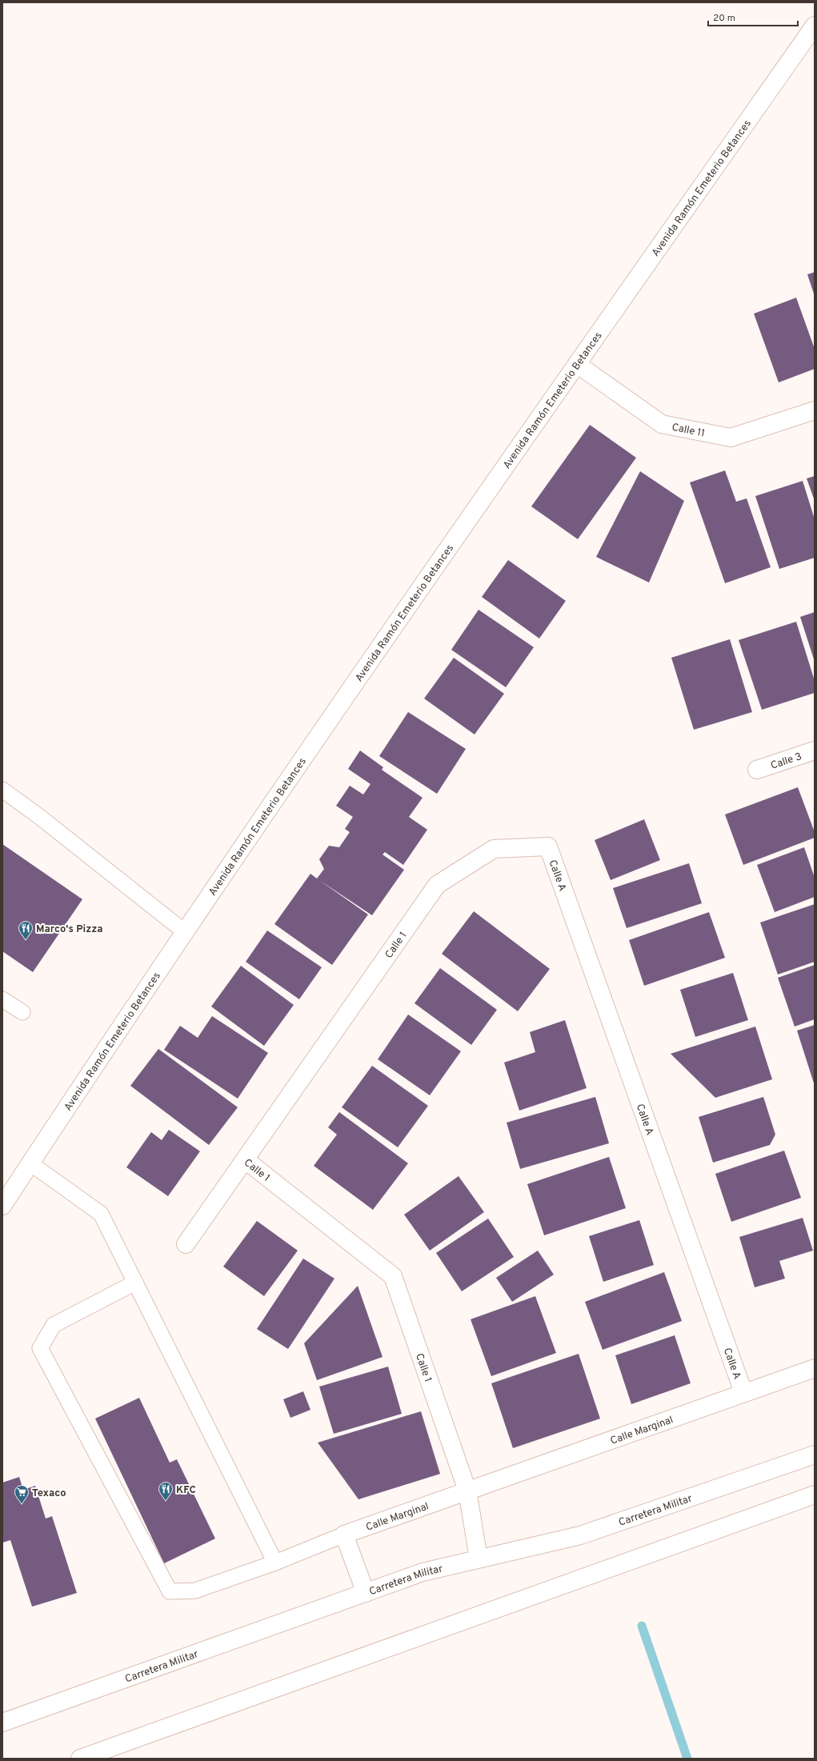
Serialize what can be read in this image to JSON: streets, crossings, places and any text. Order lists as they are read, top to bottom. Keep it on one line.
{"streets":{"street":["Avenida Ramón Emeterio Betances","Calle 11","Calle 3","Calle A","Calle 1","Calle Marginal","Carretera Militar"]},"crossings":[["Avenida Ramón Emeterio Betances","Calle 11"],["Calle A","Calle 1"],["Calle A","Calle Marginal"],["Calle 1","Calle Marginal"]],"places":{"restaurant":["Marco's Pizza","KFC"],"supermarket":["Texaco"]},"scale_bar":"20 m"}
